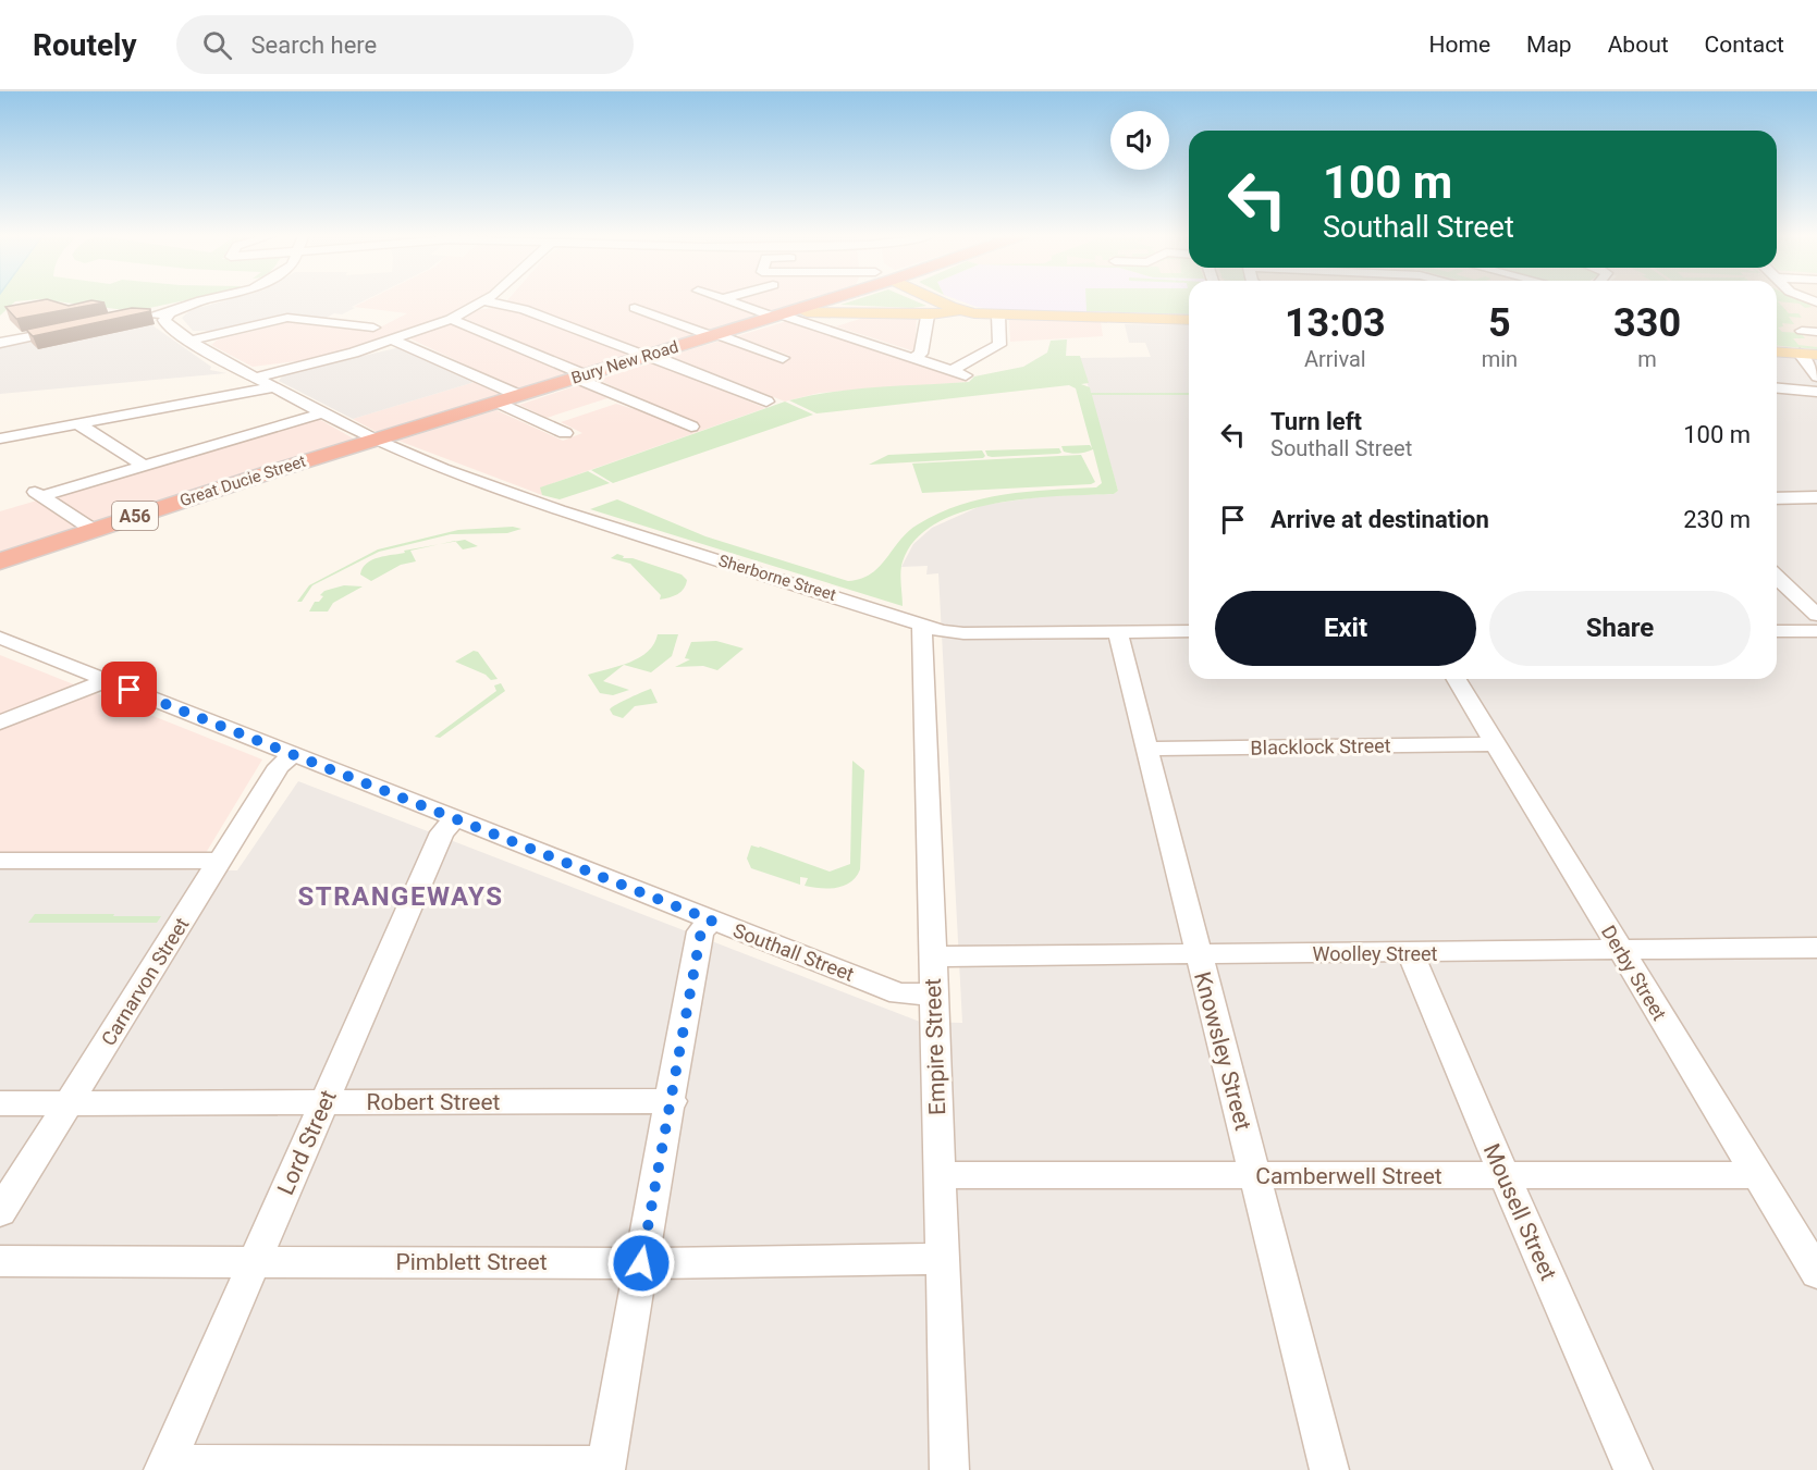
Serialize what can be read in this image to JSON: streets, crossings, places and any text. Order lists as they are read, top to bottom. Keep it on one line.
{"streets":{"highway":["Bury New Road","Great Ducie Street","A56"],"street":["Sherborne Street","Blacklock Street","Southall Street","Woolley Street","Derby Street","Carnarvon Street","Empire Street","Knowsley Street","Robert Street","Lord Street","Camberwell Street","Mousell Street","Pimblett Street"]},"crossings":[["Bury New Road","Great Ducie Street"],["Bury New Road","Sherborne Street"],["Great Ducie Street","Sherborne Street"],["Sherborne Street","Empire Street"],["Sherborne Street","Knowsley Street"],["Blacklock Street","Derby Street"],["Blacklock Street","Knowsley Street"],["Southall Street","Carnarvon Street"],["Southall Street","Empire Street"],["Southall Street","Lord Street"],["Woolley Street","Derby Street"],["Woolley Street","Empire Street"],["Woolley Street","Knowsley Street"],["Woolley Street","Mousell Street"],["Derby Street","Camberwell Street"],["Carnarvon Street","Robert Street"],["Empire Street","Camberwell Street"],["Empire Street","Pimblett Street"],["Knowsley Street","Camberwell Street"],["Robert Street","Lord Street"],["Lord Street","Pimblett Street"],["Camberwell Street","Mousell Street"]],"districts":["STRANGEWAYS"],"page":{"header":"Routely","search":"Search here","nav":["Home","Map","About","Contact"],"turn":["100 m","Southall Street"],"eta":["13:03","Arrival","5","min","330","m"],"list":[{"name":"Turn left","note":"Southall Street","value":"100 m"},{"name":"Arrive at destination","value":"230 m"}],"buttons":["Exit","Share"]}}
